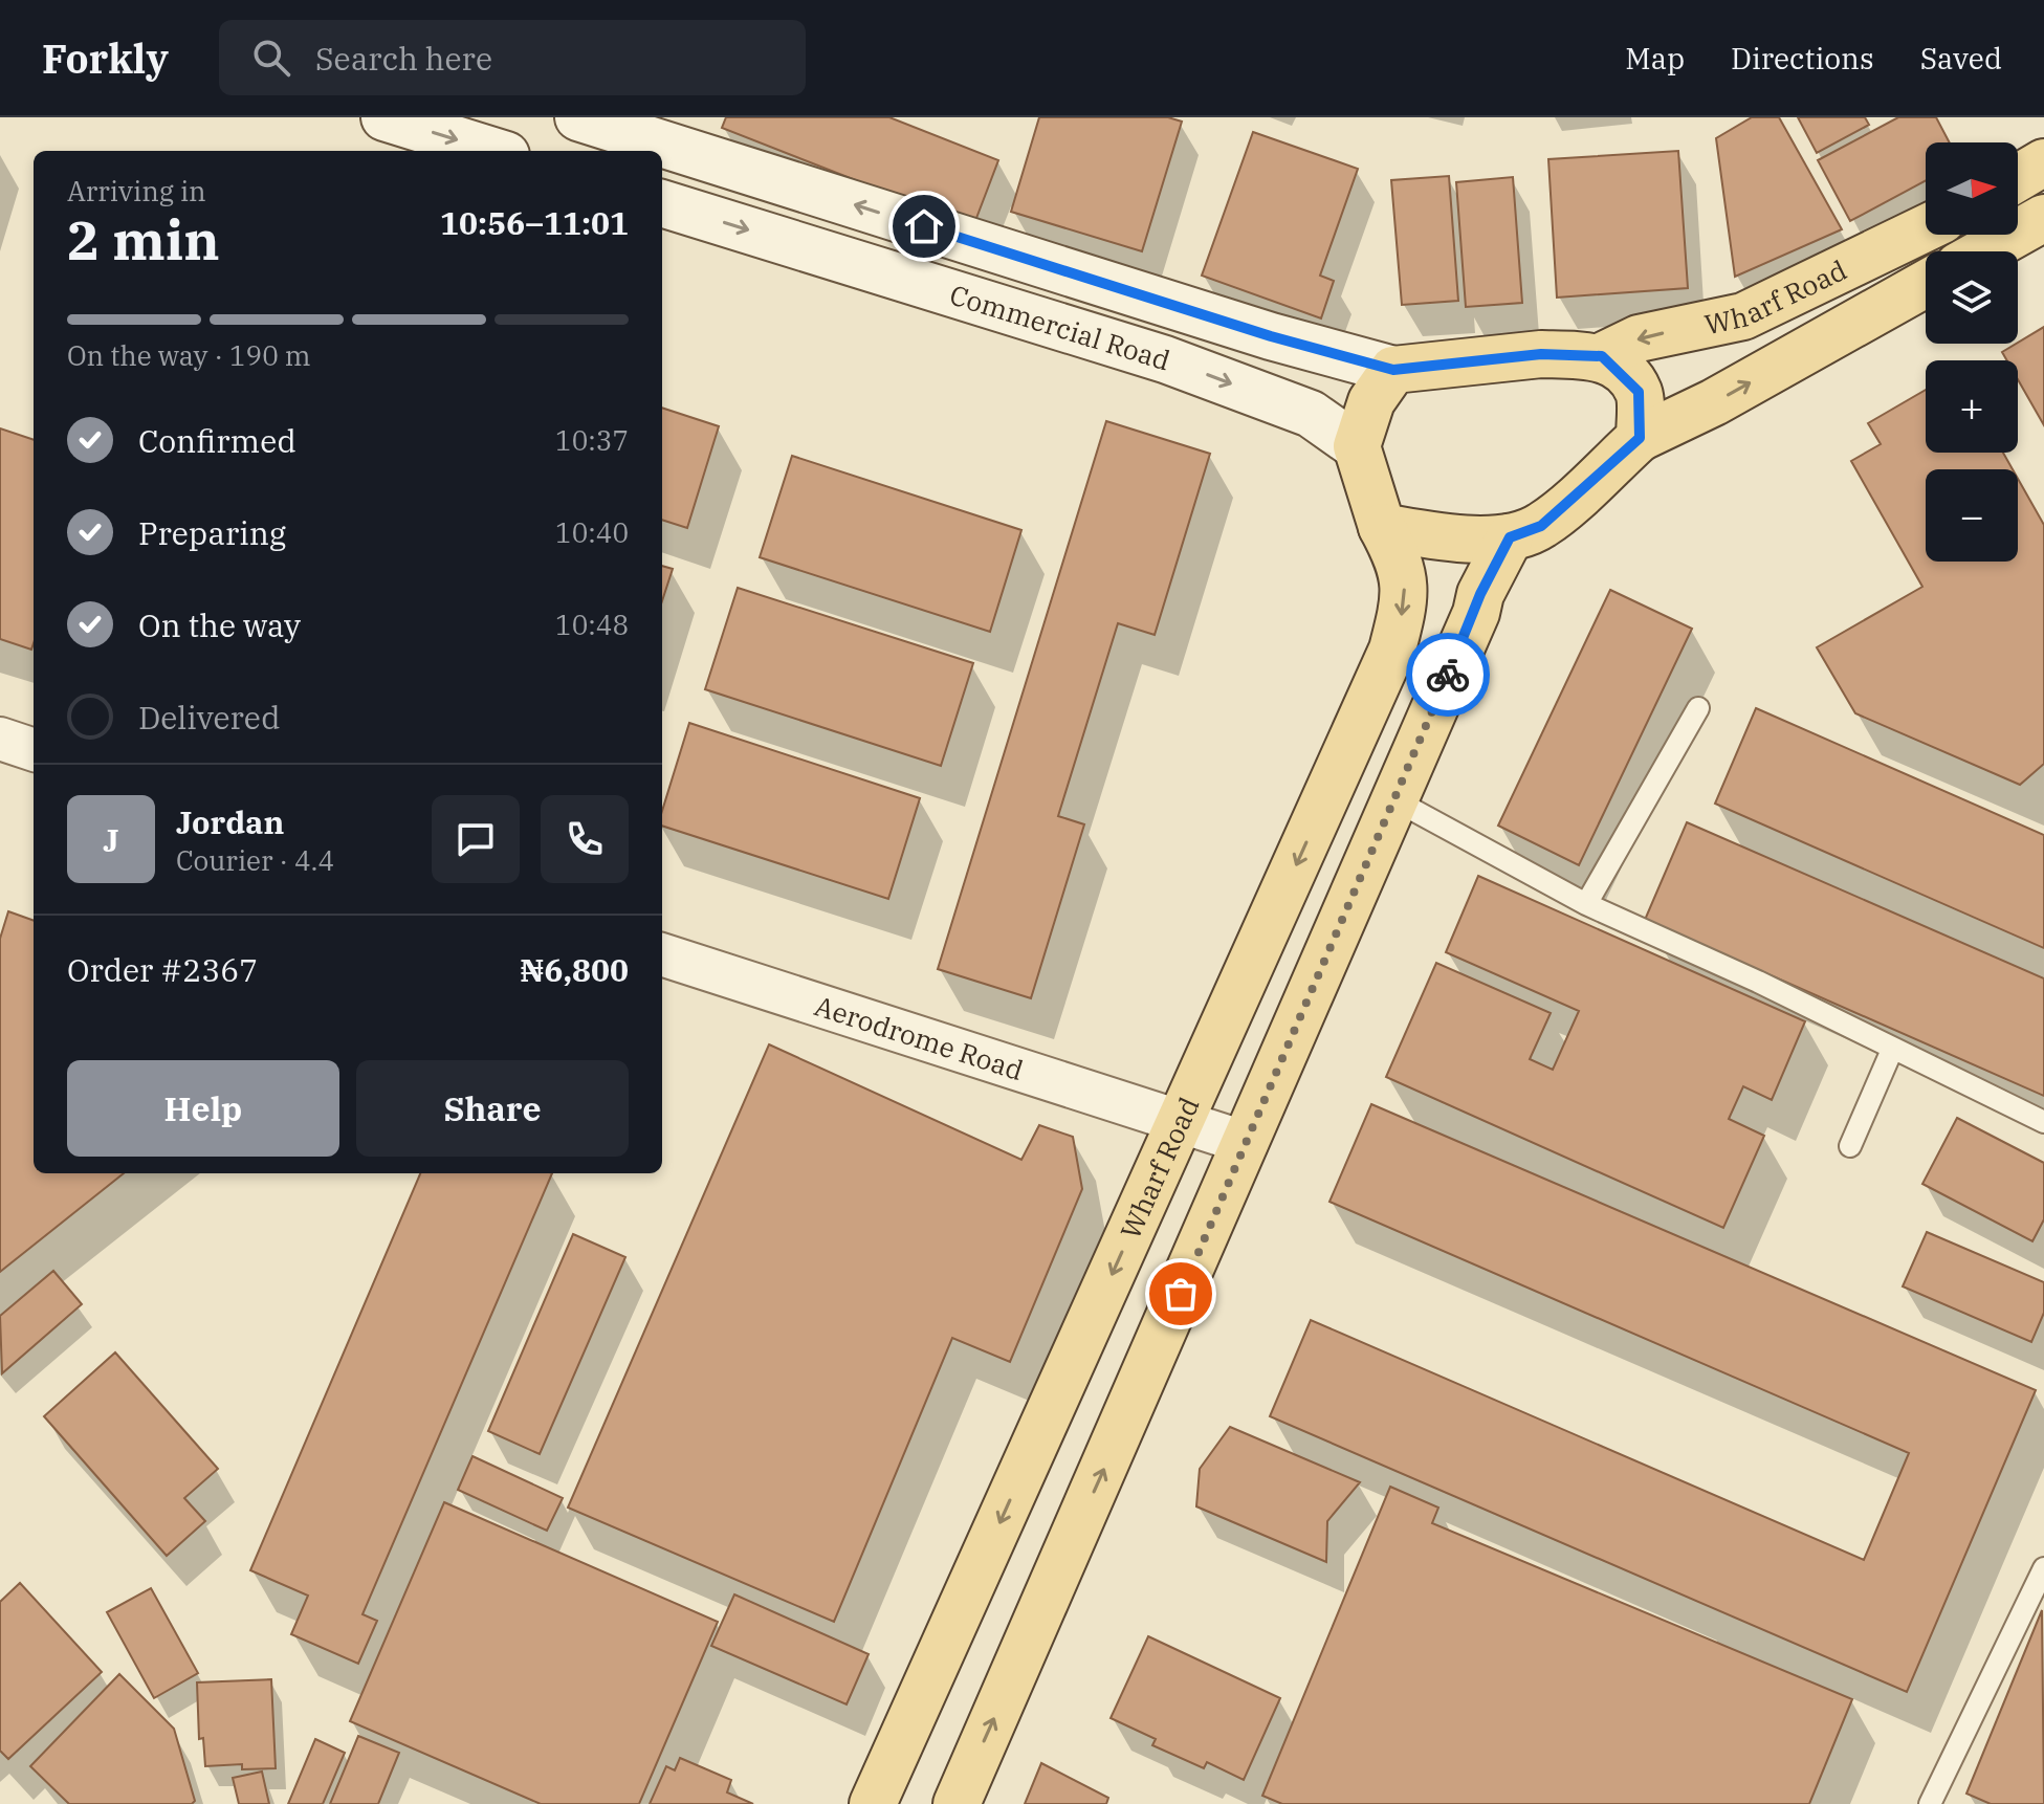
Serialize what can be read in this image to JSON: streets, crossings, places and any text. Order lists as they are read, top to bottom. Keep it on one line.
{"streets":{"main road":["Wharf Road","Commercial Road"],"street":["Aerodrome Road"]},"crossings":[["Wharf Road","Commercial Road"],["Wharf Road","Aerodrome Road"]],"north":"right","page":{"header":"Forkly","search":"Search here","nav":["Map","Directions","Saved"],"map_buttons":["+","−"],"heading":["2 min","Arriving in","10:56–11:01"],"panel":["Jordan","Courier · 4.4","Order #2367","₦6,800"],"bar":"On the way · 190 m","list":[["Confirmed","10:37"],["Preparing","10:40"],["On the way","10:48"],"Delivered"],"round":"J","buttons":["Help","Share"]}}
